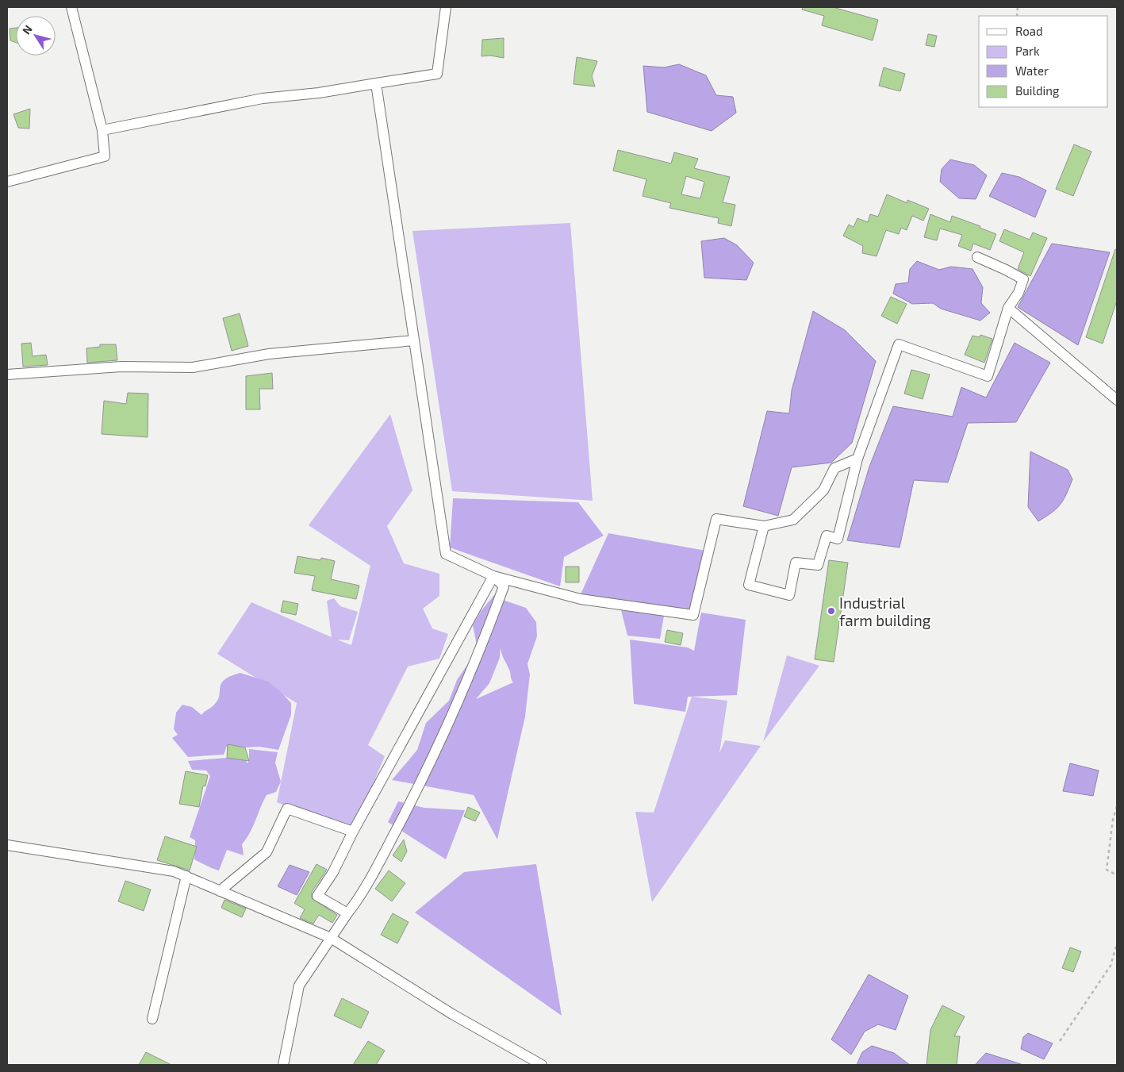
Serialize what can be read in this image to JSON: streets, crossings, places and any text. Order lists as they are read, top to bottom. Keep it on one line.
{"places":["Industrial farm building"],"legend":["Road","Park","Water","Building"],"north":"top left"}
